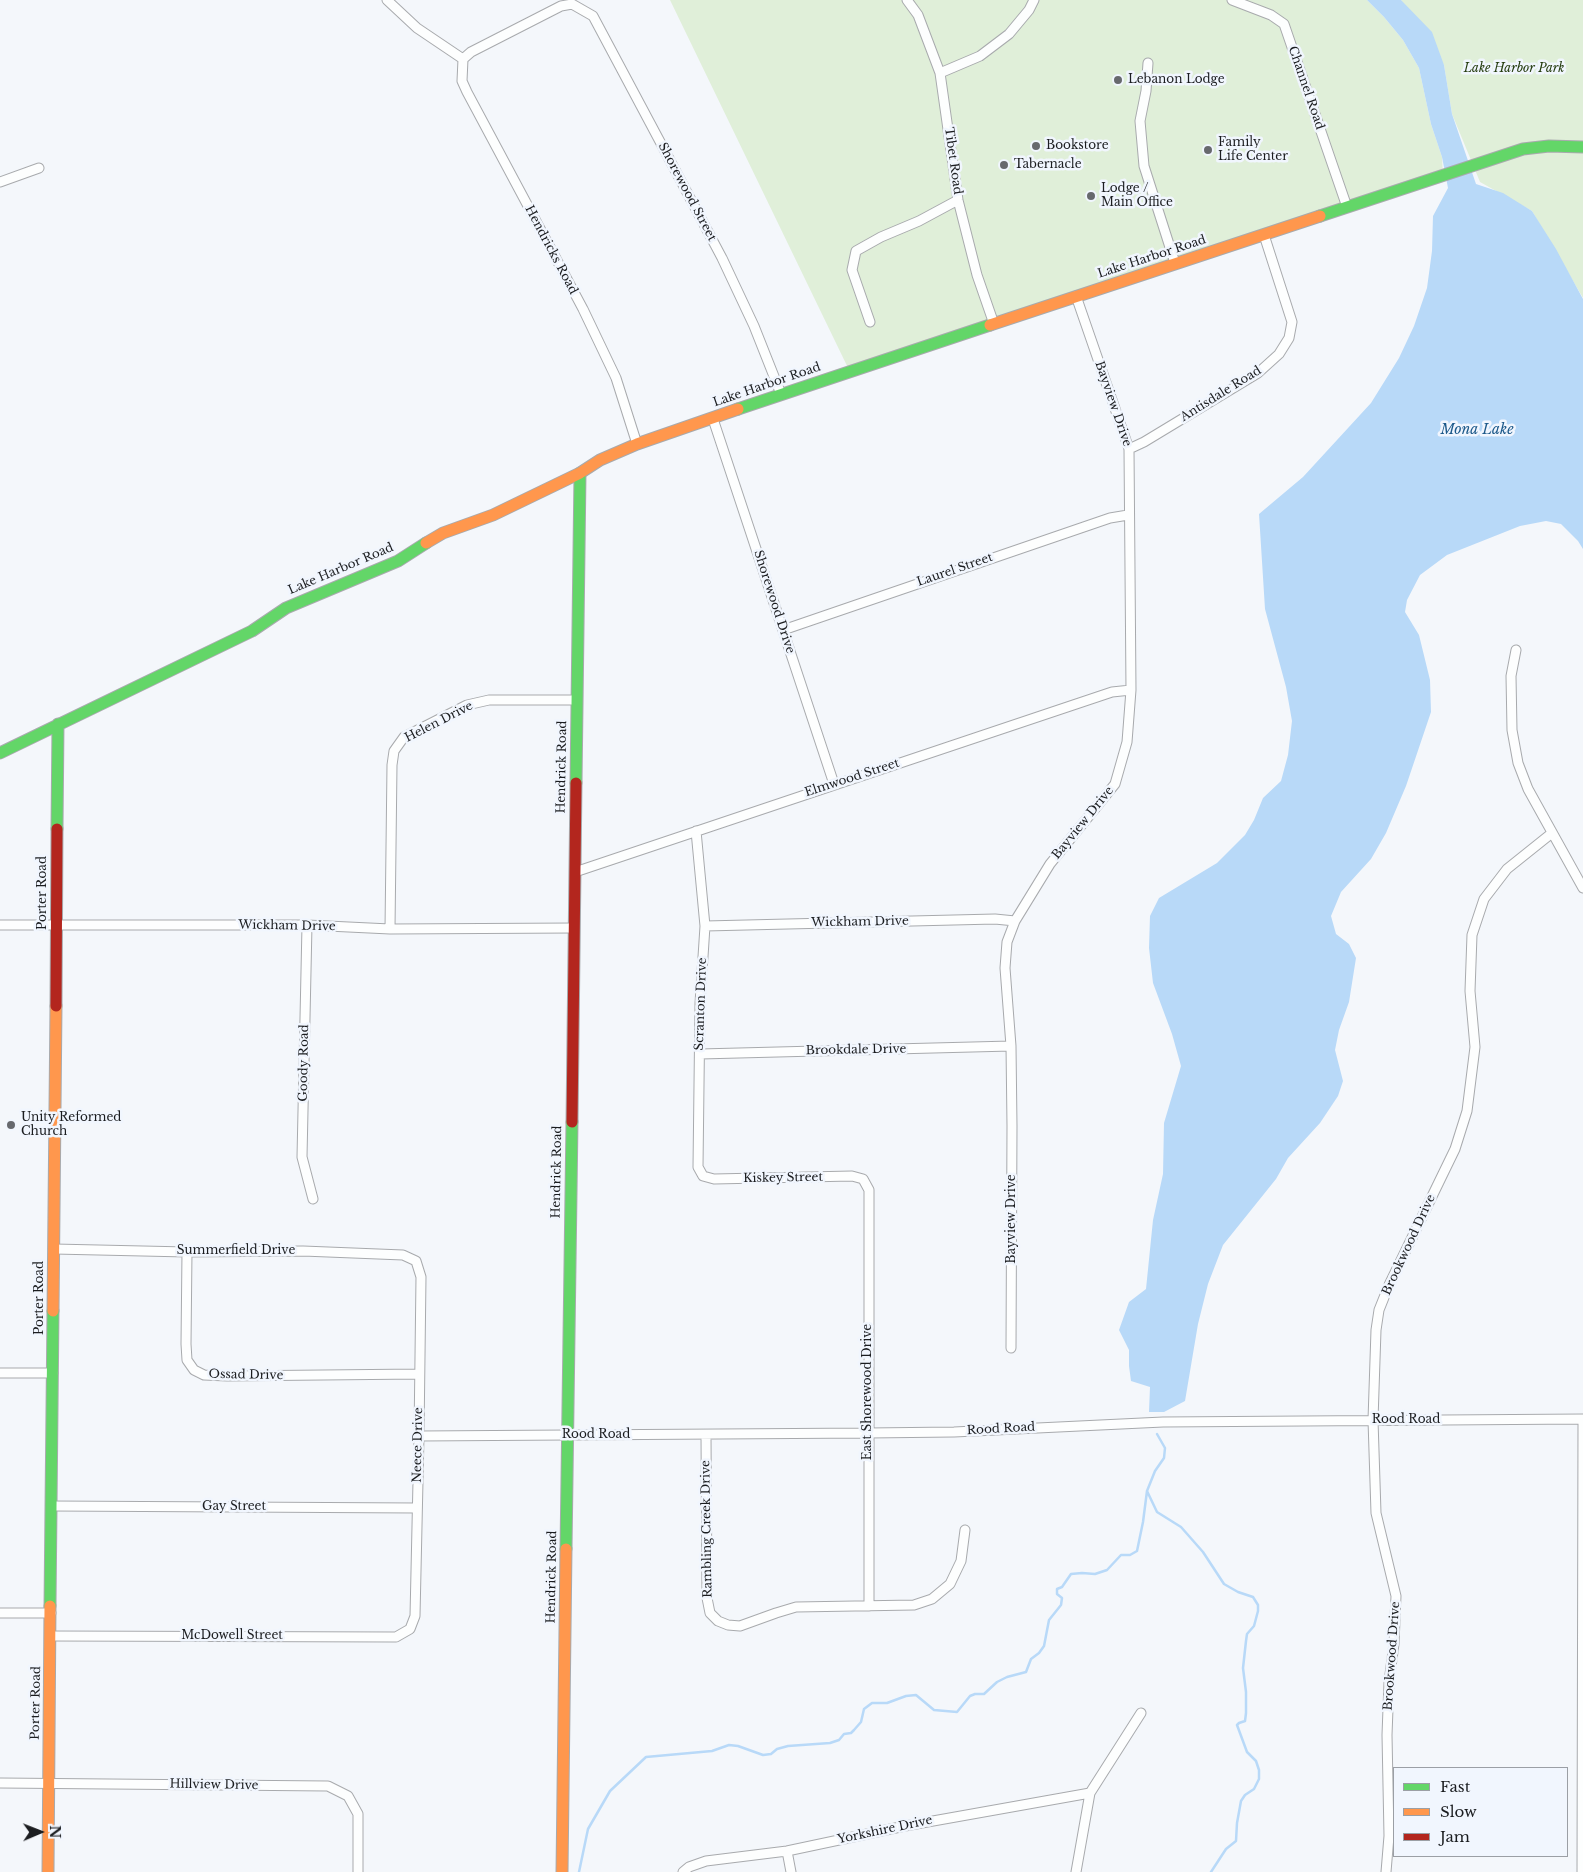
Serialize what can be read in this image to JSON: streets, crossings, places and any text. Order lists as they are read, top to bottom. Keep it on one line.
{"streets":{"street":["Channel Road","Tibet Road","Shorewood Street","Hendricks Road","Lake Harbor Road","Antisdale Road","Bayview Drive","Laurel Street","Shorewood Drive","Helen Drive","Hendrick Road","Elmwood Street","Porter Road","Wickham Drive","Scranton Drive","Brookdale Drive","Goody Road","Kiskey Street","Brookwood Drive","Summerfield Drive","Ossad Drive","East Shorewood Drive","Rood Road","Neece Drive","Gay Street","Rambling Creek Drive","McDowell Street","Hillview Drive","Yorkshire Drive"]},"crossings":[["Channel Road","Lake Harbor Road"],["Tibet Road","Lake Harbor Road"],["Shorewood Street","Lake Harbor Road"],["Hendricks Road","Lake Harbor Road"],["Lake Harbor Road","Antisdale Road"],["Lake Harbor Road","Bayview Drive"],["Lake Harbor Road","Shorewood Drive"],["Lake Harbor Road","Hendrick Road"],["Lake Harbor Road","Porter Road"],["Antisdale Road","Bayview Drive"],["Bayview Drive","Laurel Street"],["Bayview Drive","Elmwood Street"],["Bayview Drive","Wickham Drive"],["Bayview Drive","Brookdale Drive"],["Laurel Street","Shorewood Drive"],["Shorewood Drive","Elmwood Street"],["Helen Drive","Hendrick Road"],["Helen Drive","Wickham Drive"],["Hendrick Road","Elmwood Street"],["Hendrick Road","Wickham Drive"],["Hendrick Road","Rood Road"],["Elmwood Street","Scranton Drive"],["Porter Road","Wickham Drive"],["Porter Road","Summerfield Drive"],["Porter Road","Gay Street"],["Porter Road","McDowell Street"],["Porter Road","Hillview Drive"],["Wickham Drive","Scranton Drive"],["Wickham Drive","Goody Road"],["Scranton Drive","Brookdale Drive"],["Scranton Drive","Kiskey Street"],["Kiskey Street","East Shorewood Drive"],["Brookwood Drive","Rood Road"],["Summerfield Drive","Ossad Drive"],["Summerfield Drive","Neece Drive"],["Ossad Drive","Neece Drive"],["East Shorewood Drive","Rood Road"],["East Shorewood Drive","Rambling Creek Drive"],["Rood Road","Neece Drive"],["Rood Road","Rambling Creek Drive"],["Neece Drive","Gay Street"],["Neece Drive","McDowell Street"]],"water":["Mona Lake"],"parks":["Lake Harbor Park"],"places":["Lebanon Lodge","Bookstore","Family Life Center","Tabernacle","Lodge / Main Office","Unity Reformed Church"],"legend":["Fast","Slow","Jam"],"north":"right"}
